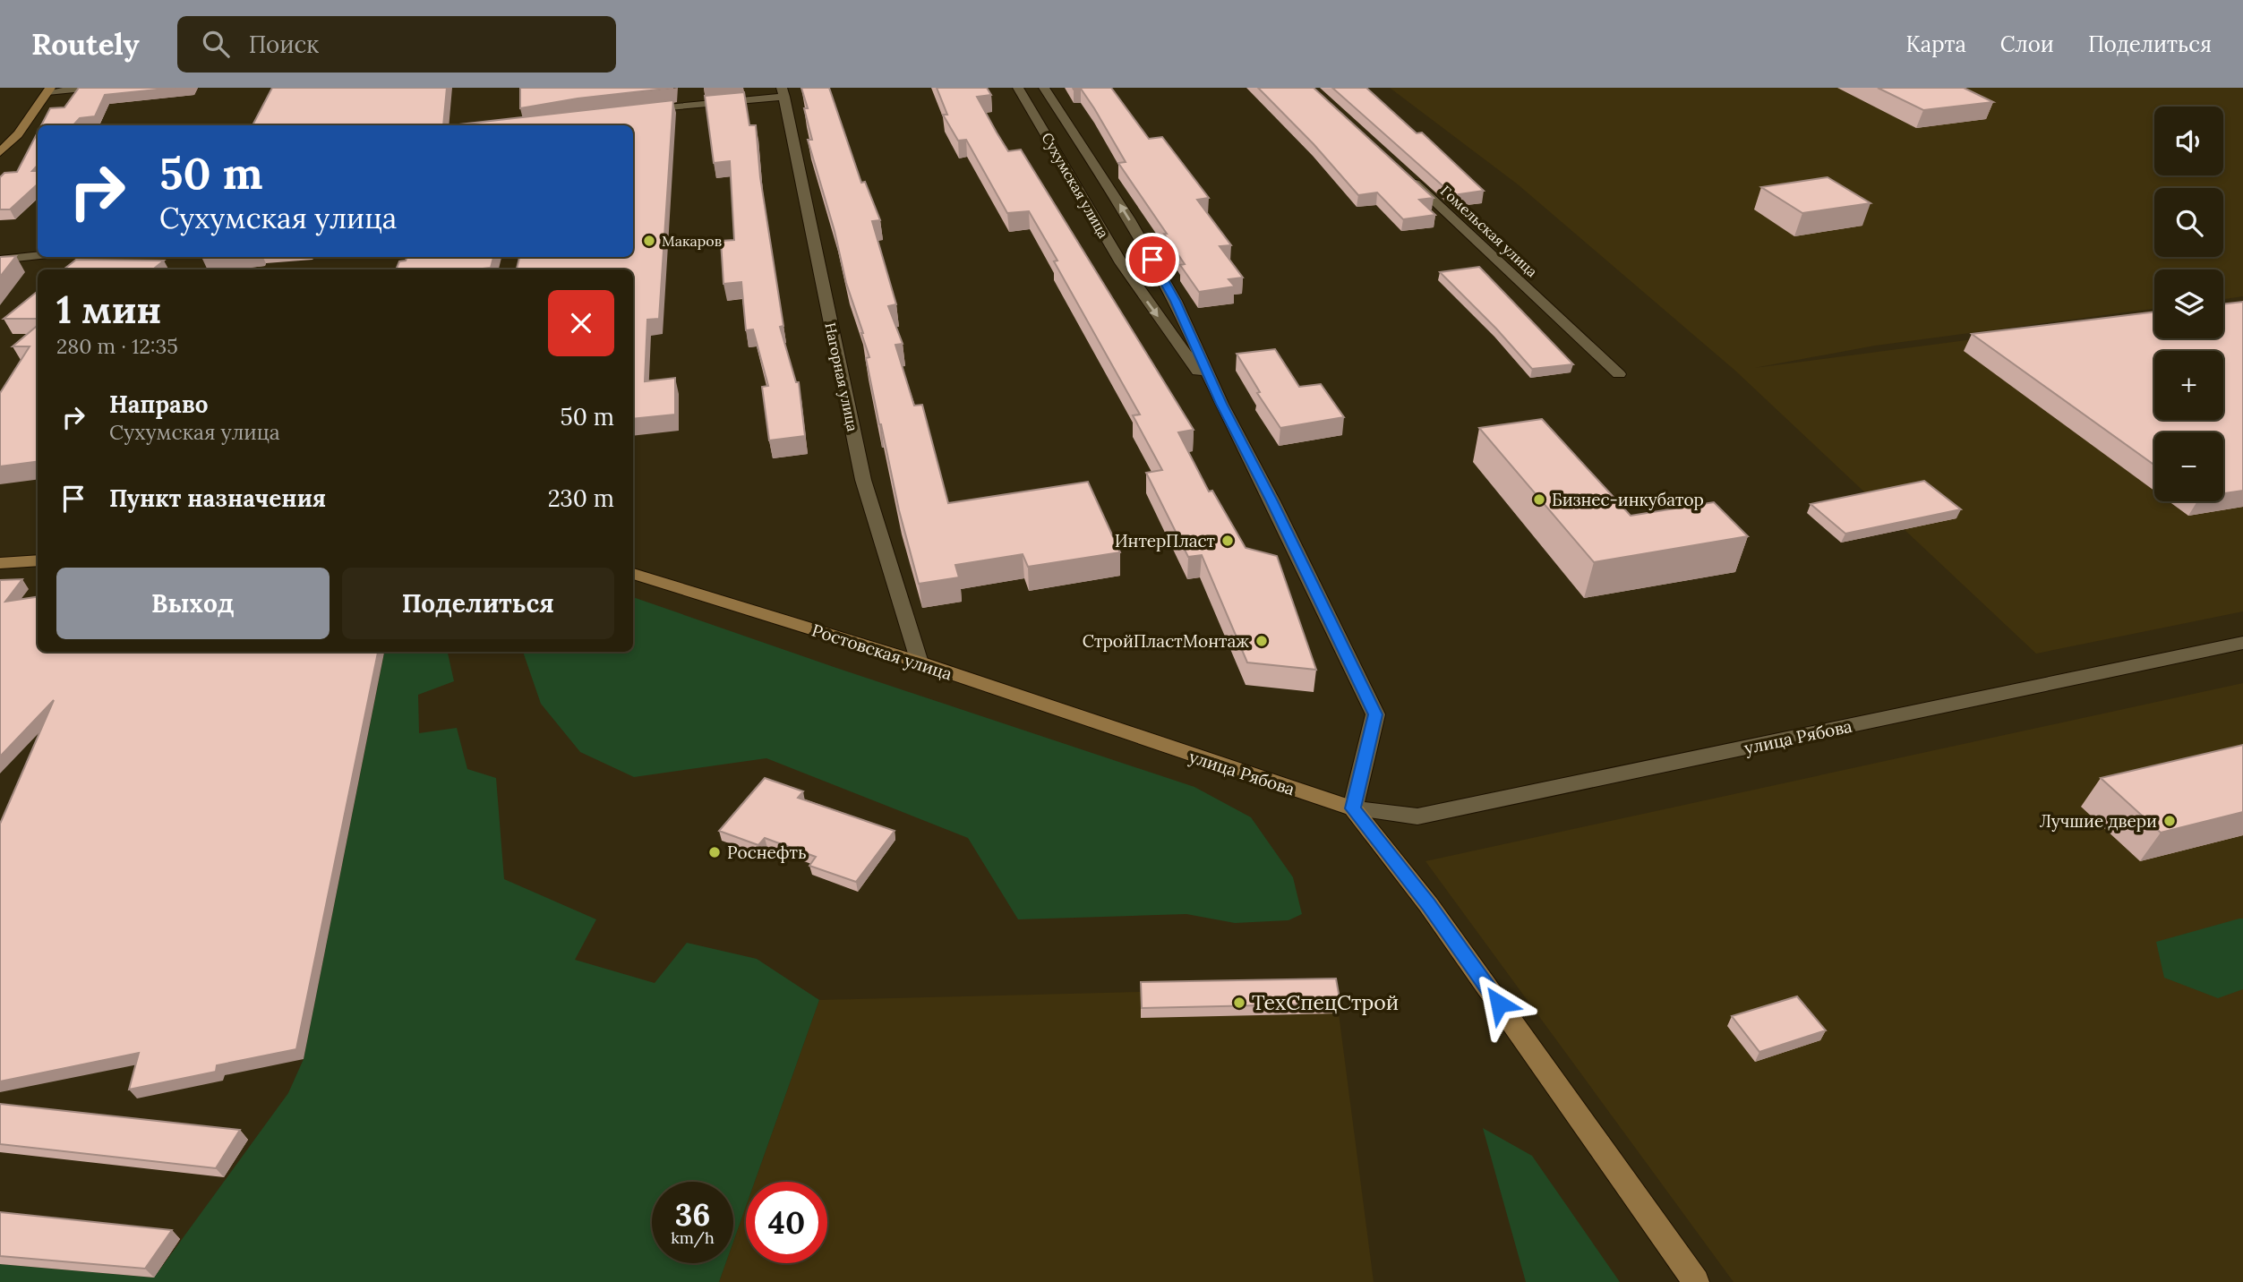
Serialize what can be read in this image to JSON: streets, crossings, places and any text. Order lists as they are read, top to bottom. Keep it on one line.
{"streets":{"street":["Сухумская улица","Гомельская улица","Нагорная улица","Ростовская улица","улица Рябова"]},"crossings":[["Сухумская улица","улица Рябова"],["Нагорная улица","Ростовская улица"],["Ростовская улица","улица Рябова"]],"places":["Макаров","Бизнес-инкубатор","ИнтерПласт","СтройПластМонтаж","Лучшие двери","Роснефть","ТехСпецСтрой"],"page":{"header":"Routely","search":"Поиск","nav":["Карта","Слои","Поделиться"],"map_buttons":["+","−"],"turn":["50 m","Сухумская улица"],"heading":["1 мин","280 m · 12:35"],"list":[{"name":"Направо","note":"Сухумская улица","value":"50 m"},{"name":"Пункт назначения","value":"230 m"}],"buttons":["Выход","Поделиться"],"speed":"36 km/h","limit":"40"}}
